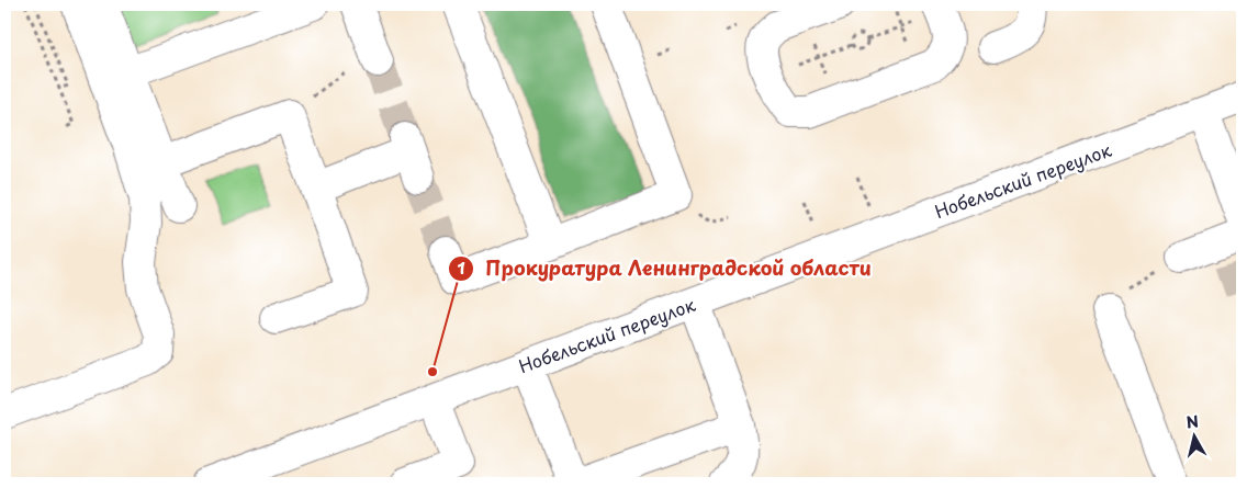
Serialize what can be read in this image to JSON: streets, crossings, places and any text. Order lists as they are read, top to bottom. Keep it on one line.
{"streets":{"street":["Нобельский переулок"]},"places":["Прокуратура Ленинградской области"],"north":"top"}
